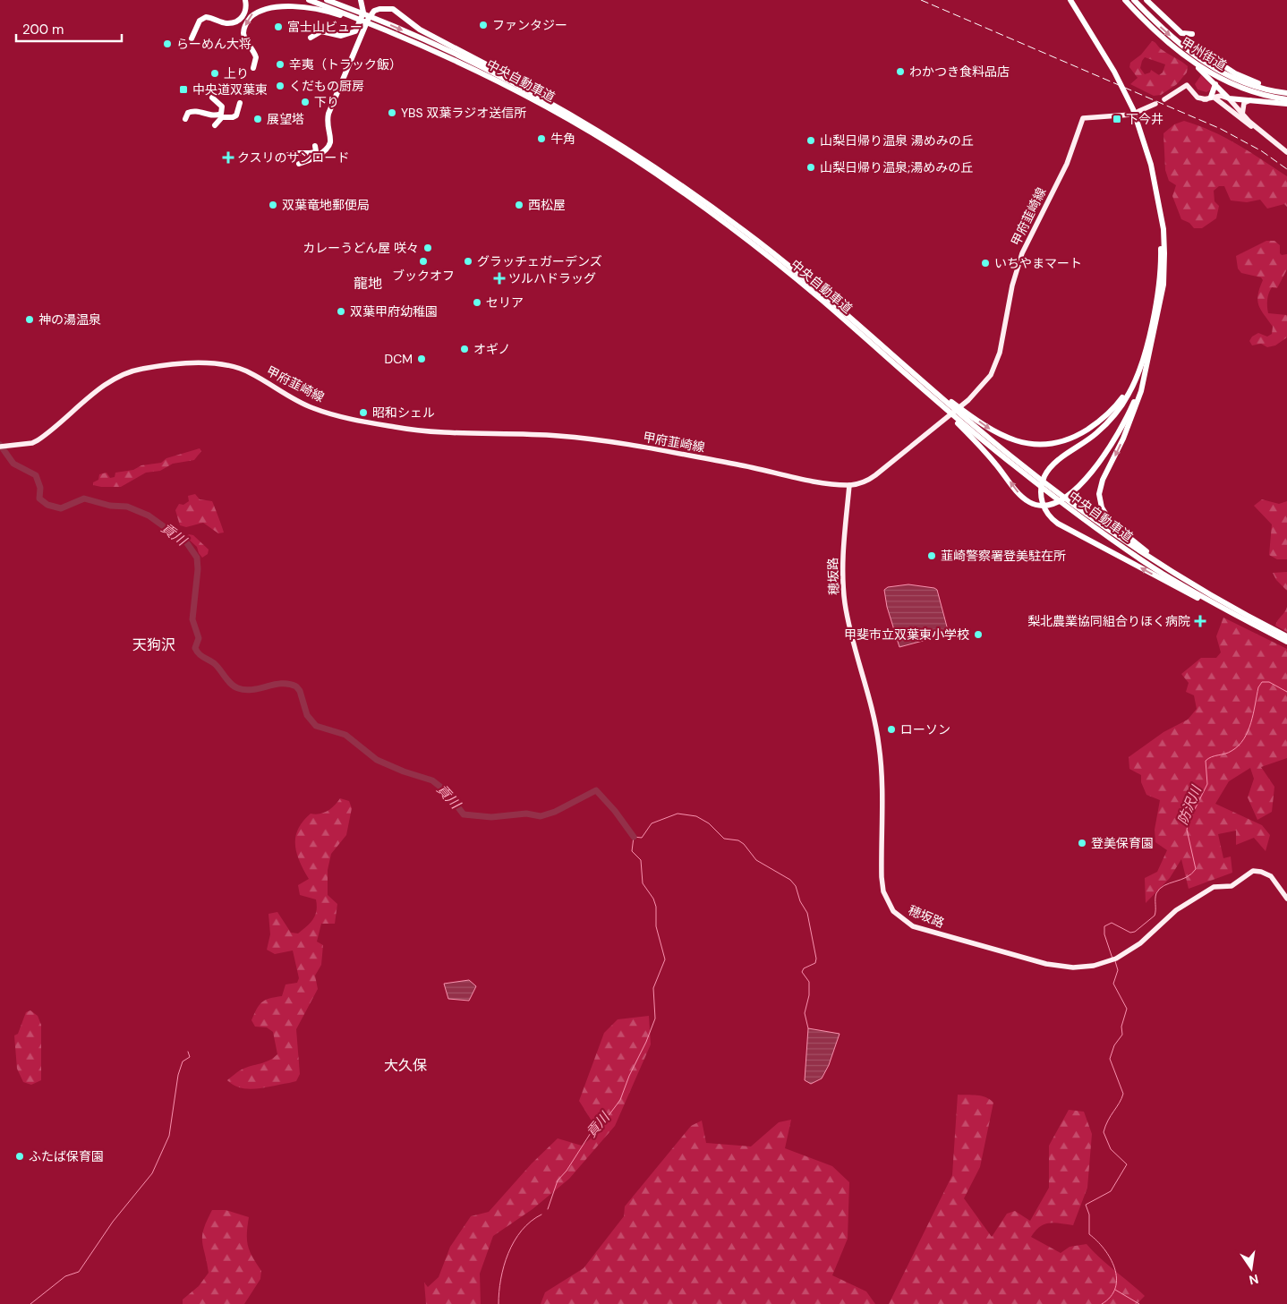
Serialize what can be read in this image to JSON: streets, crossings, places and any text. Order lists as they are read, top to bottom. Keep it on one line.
{"streets":{"highway":["甲州街道","中央自動車道"],"main road":["甲府韮崎線","穂坂路"]},"crossings":[["甲府韮崎線","穂坂路"]],"districts":["龍地","天狗沢","大久保"],"water":["貢川","防沢川"],"places":{"other":["ファンタジー","富士山ビュー","らーめん大将","辛夷（トラック飯）","わかつき食料品店","上り","くだもの厨房","下り","YBS 双葉ラジオ送信所","展望塔","牛角","山梨日帰り温泉 湯めみの丘","山梨日帰り温泉;湯めみの丘","双葉竜地郵便局","西松屋","カレーうどん屋 咲々","ブックオフ","グラッチェガーデンズ","いちやまマート","セリア","双葉甲府幼稚園","神の湯温泉","オギノ","DCM","昭和シェル","韮崎警察署登美駐在所","甲斐市立双葉東小学校","ローソン","登美保育園","ふたば保育園"],"transit":["中央道双葉東","下今井"],"health":["クスリのサンロード","ツルハドラッグ","梨北農業協同組合りほく病院"]},"scale_bar":"200 m","north":"bottom"}
